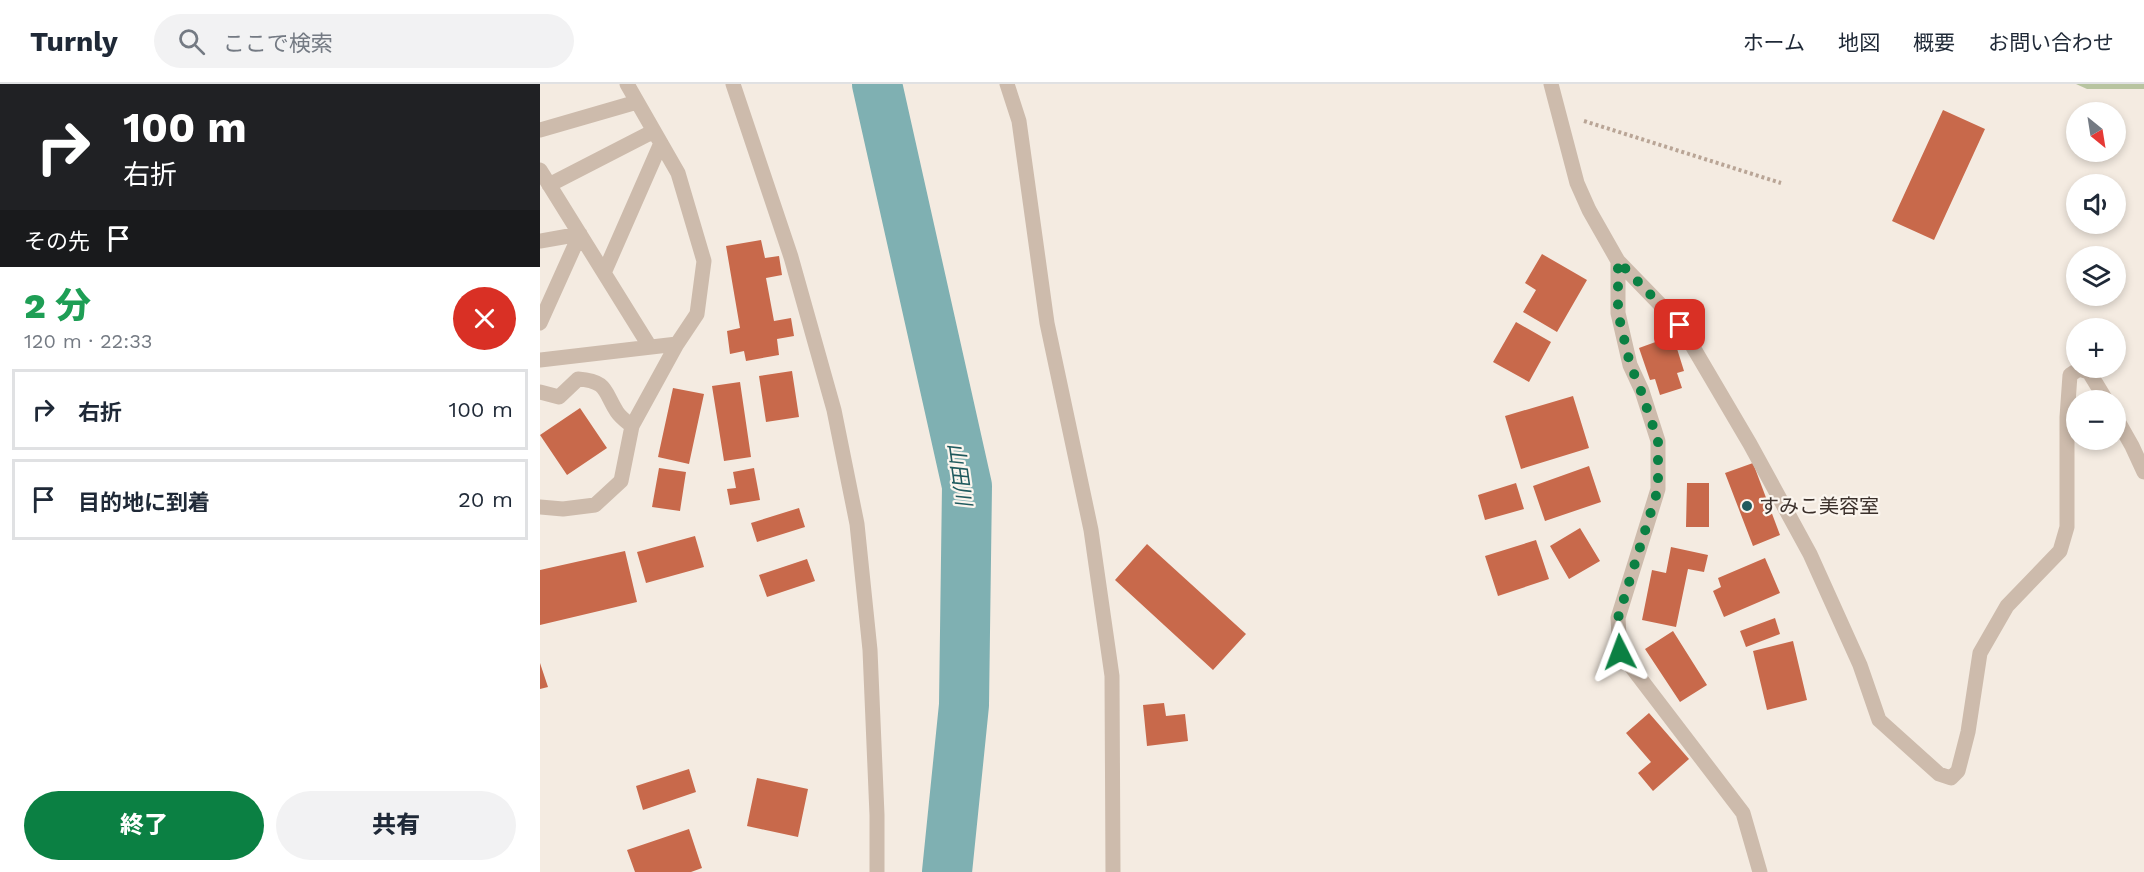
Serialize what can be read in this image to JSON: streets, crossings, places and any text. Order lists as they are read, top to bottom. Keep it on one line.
{"water":["山田川"],"places":["すみこ美容室"],"north":"bottom right","page":{"header":"Turnly","search":"ここで検索","nav":["ホーム","地図","概要","お問い合わせ"],"turn":["100 m","右折"],"map_buttons":["+","−"],"then":"その先","heading":["2 分","120 m · 22:33"],"list":[{"name":"右折","value":"100 m"},{"name":"目的地に到着","value":"20 m"}],"buttons":["終了","共有"]}}
